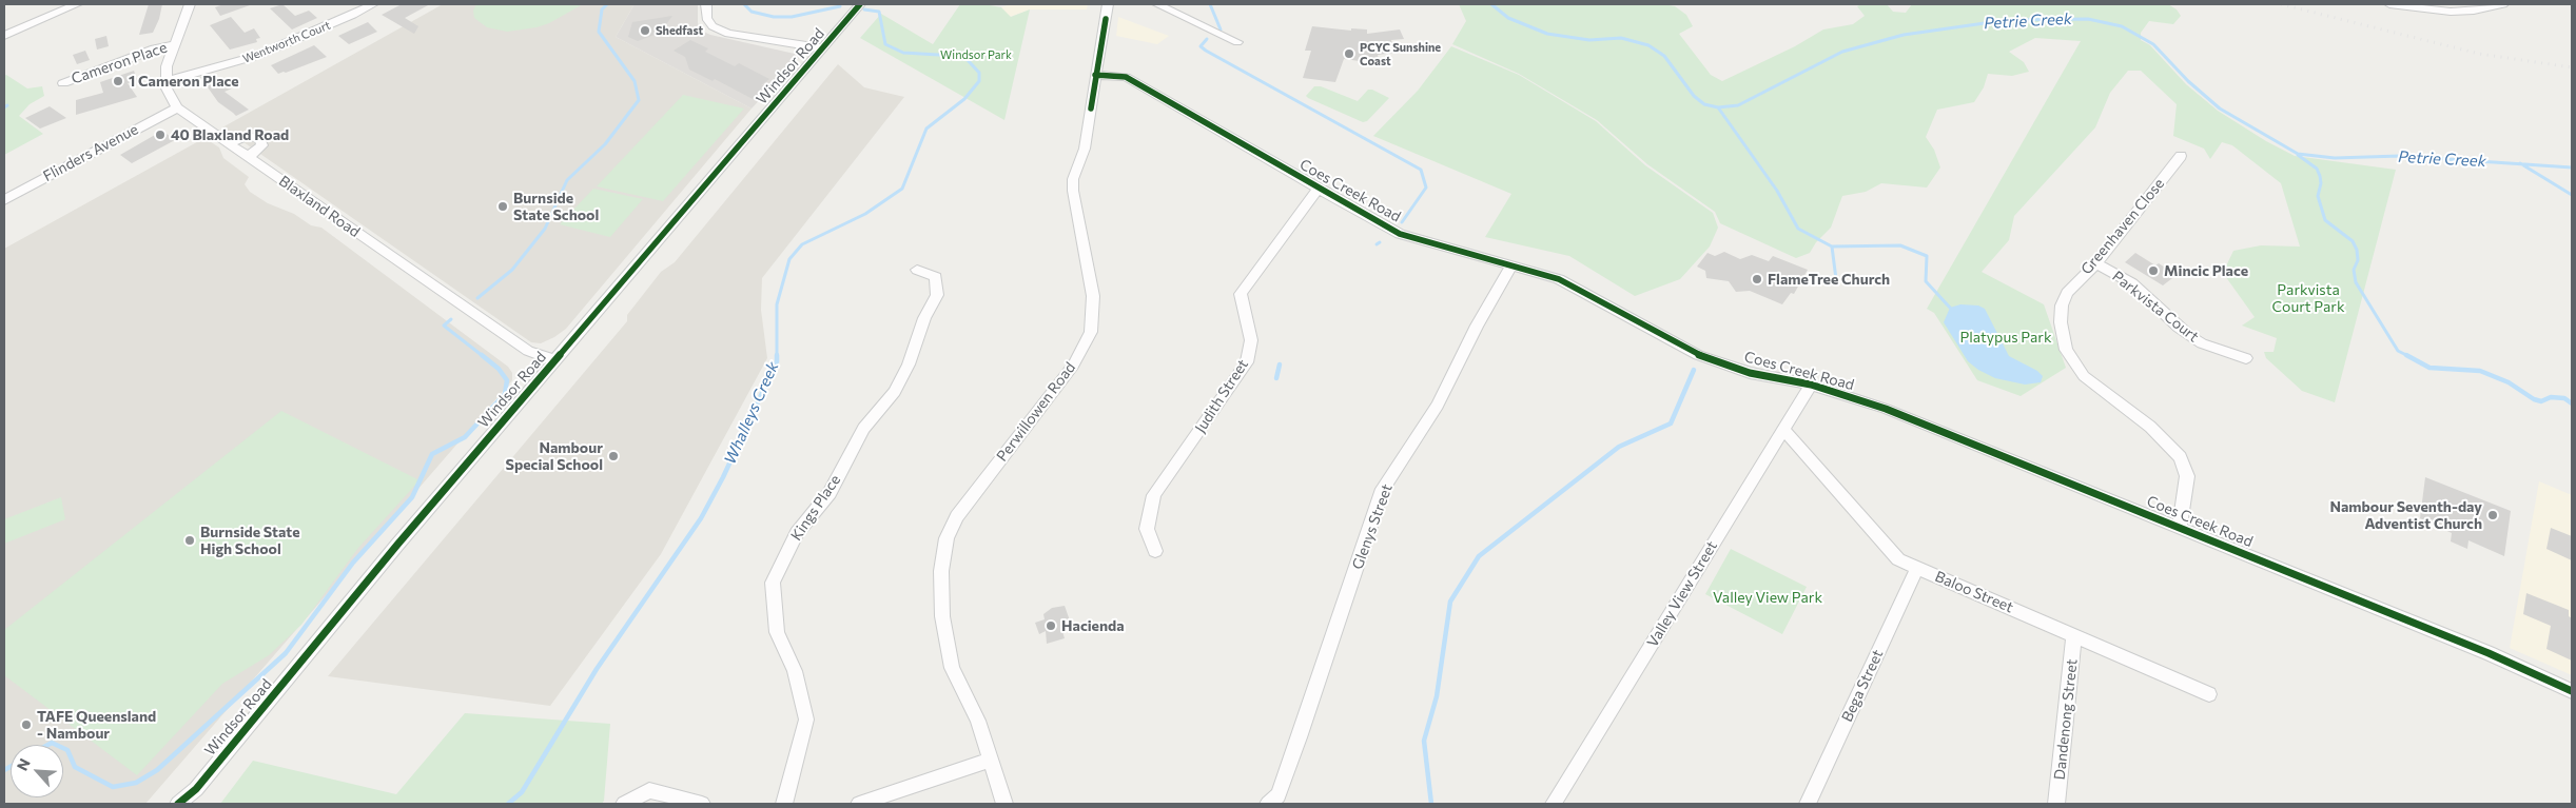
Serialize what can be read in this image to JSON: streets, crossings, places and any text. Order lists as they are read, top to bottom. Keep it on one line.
{"streets":{"street":["Wentworth Court","Cameron Place","Windsor Road","Flinders Avenue","Coes Creek Road","Blaxland Road","Greenhaven Close","Parkvista Court","Judith Street","Perwillowen Road","Kings Place","Glenys Street","Baloo Street","Valley View Street","Bega Street","Dandenong Street"]},"crossings":[["Windsor Road","Blaxland Road"],["Flinders Avenue","Blaxland Road"],["Coes Creek Road","Greenhaven Close"],["Coes Creek Road","Judith Street"],["Coes Creek Road","Perwillowen Road"],["Coes Creek Road","Glenys Street"],["Coes Creek Road","Valley View Street"],["Greenhaven Close","Parkvista Court"],["Baloo Street","Valley View Street"],["Baloo Street","Bega Street"],["Baloo Street","Dandenong Street"]],"water":["Petrie Creek","Whalleys Creek"],"parks":["Windsor Park","Parkvista Court Park","Platypus Park","Valley View Park"],"places":["Shedfast","PCYC Sunshine Coast","1 Cameron Place","40 Blaxland Road","Burnside State School","Mincic Place","FlameTree Church","Nambour Special School","Nambour Seventh-day Adventist Church","Burnside State High School","Hacienda","TAFE Queensland - Nambour"],"north":"top left"}
